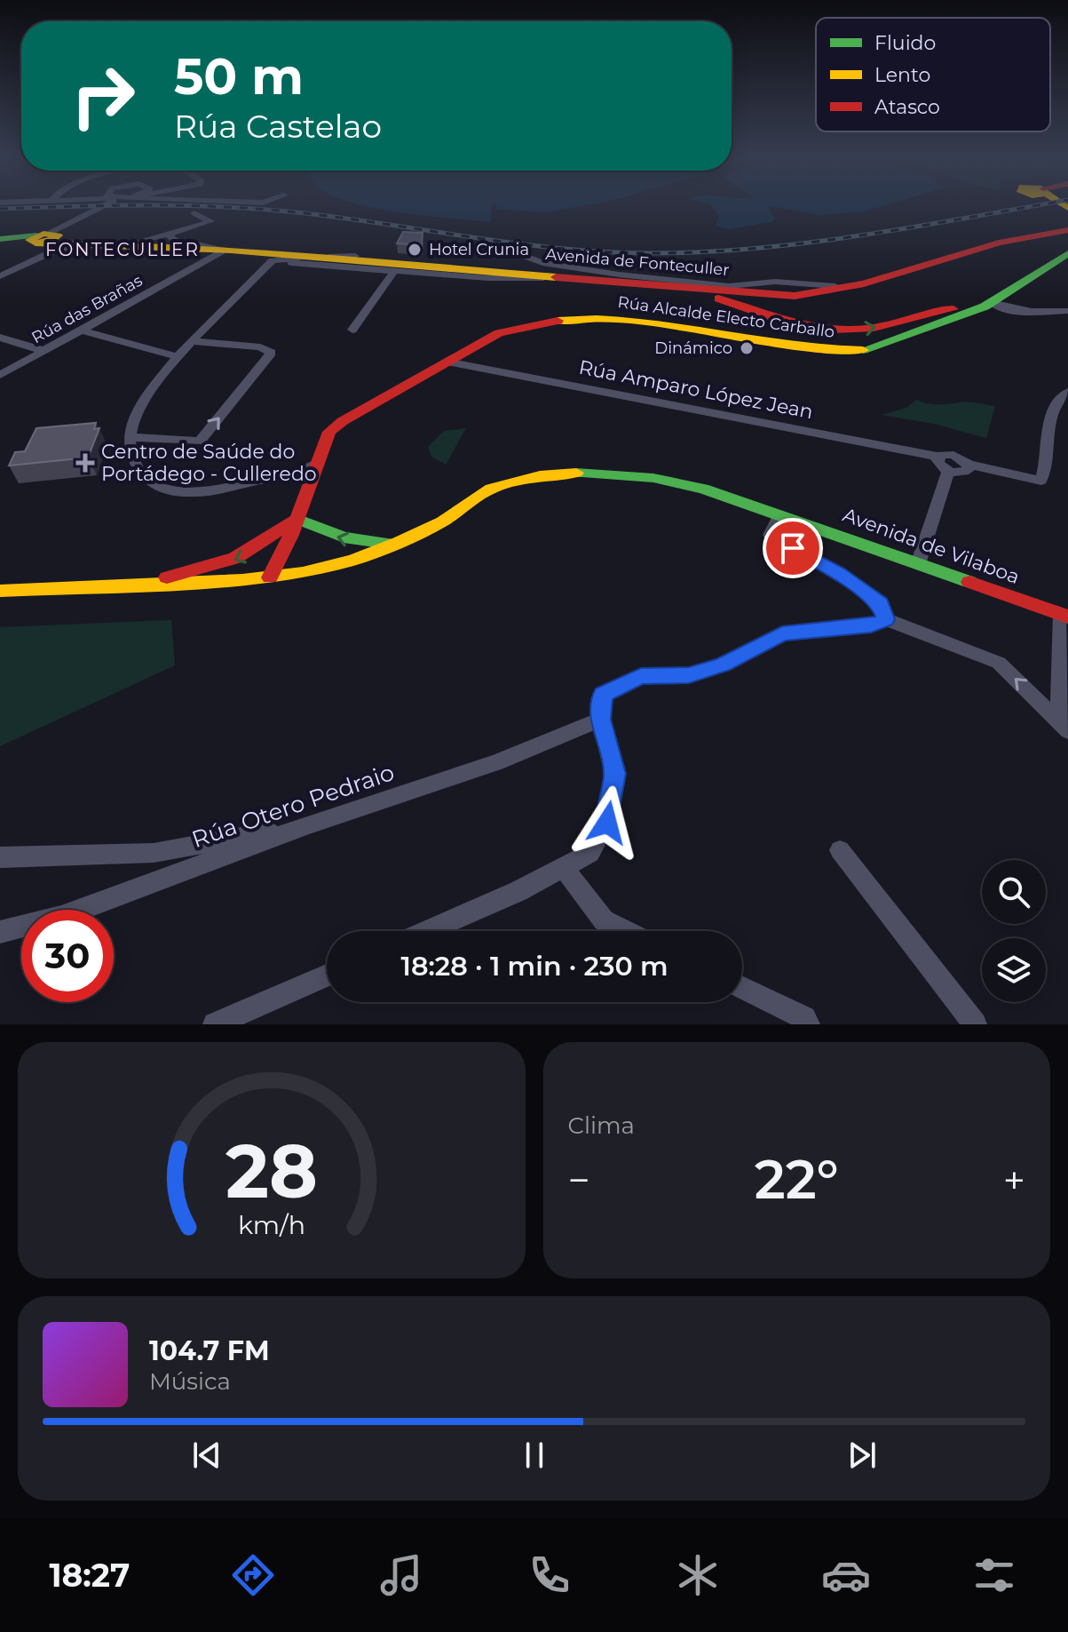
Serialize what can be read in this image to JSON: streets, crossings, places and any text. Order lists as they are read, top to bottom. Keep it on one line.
{"streets":{"main road":["Avenida de Fonteculler","Rúa Alcalde Electo Carballo","Avenida de Vilaboa"],"street":["Rúa das Brañas","Rúa Amparo López Jean","Rúa Otero Pedraio"]},"crossings":[["Avenida de Fonteculler","Rúa das Brañas"],["Rúa Alcalde Electo Carballo","Rúa Amparo López Jean"],["Rúa Alcalde Electo Carballo","Avenida de Vilaboa"]],"districts":["FONTECULLER"],"places":{"other":["Hotel Crunia","Dinámico"],"health":["Centro de Saúde do Portádego - Culleredo"]},"legend":["Fluido","Lento","Atasco"],"page":{"turn":["50 m","Rúa Castelao"],"limit":"30","trip":"18:28 · 1 min · 230 m","tile":"Clima","heat":["−","22°","+"],"song":["104.7 FM","Música"],"tabs":"18:27","gauge":["28","km/h"]}}
